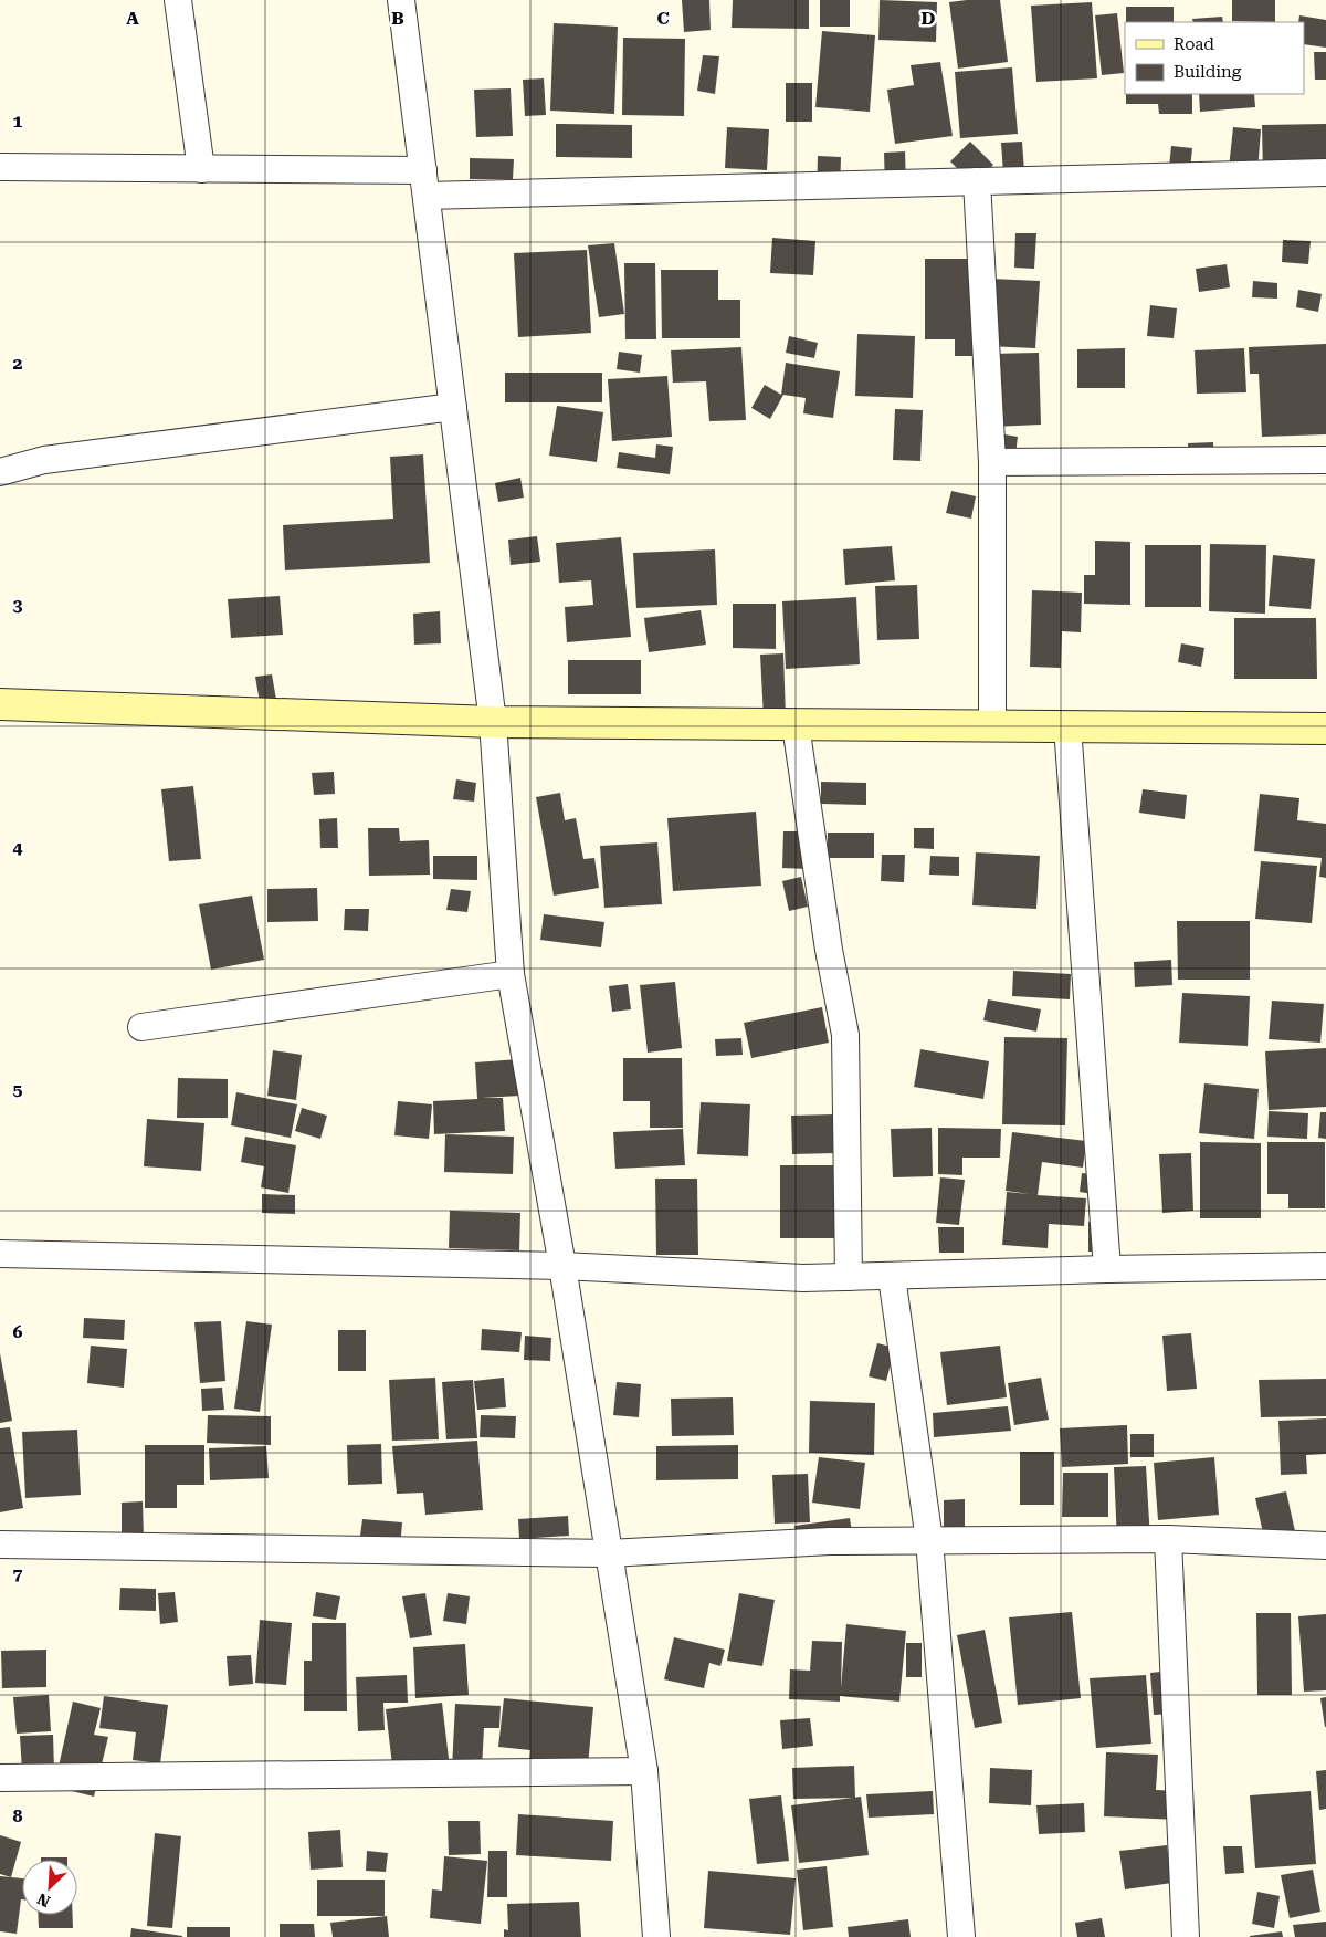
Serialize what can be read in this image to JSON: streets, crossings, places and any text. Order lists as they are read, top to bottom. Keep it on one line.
{"legend":["Road","Building"],"north":"bottom left","grid":{"columns":["A","B","C","D"],"rows":["1","2","3","4","5","6","7","8"]}}
